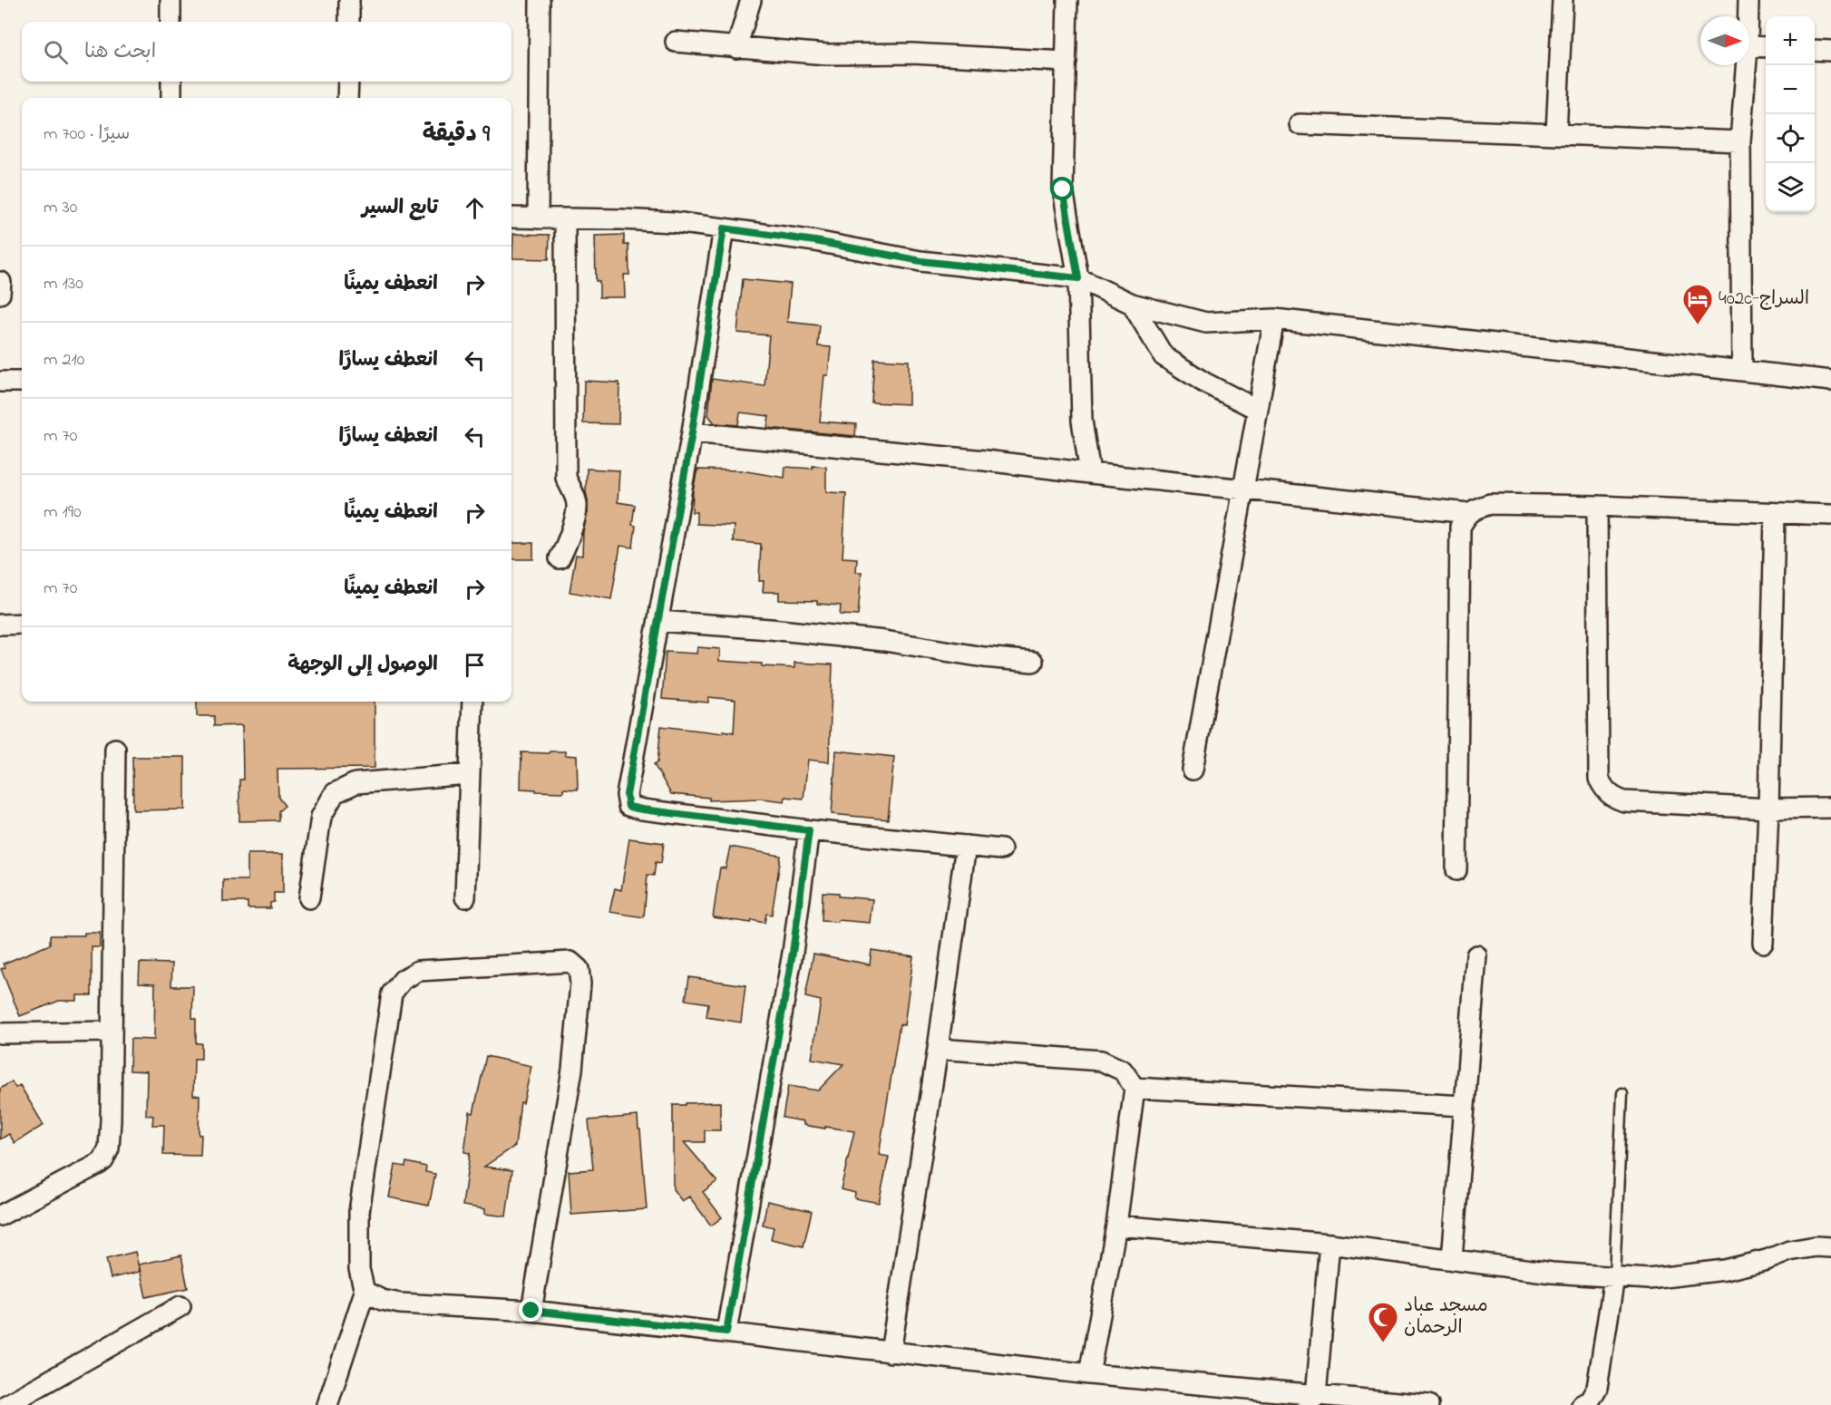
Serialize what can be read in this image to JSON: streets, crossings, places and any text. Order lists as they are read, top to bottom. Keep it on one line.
{"places":{"hotel":["السراج-4020"],"mosque":["مسجد عباد الرحمان"]},"north":"right","page":{"map_buttons":["+","−"],"search":"ابحث هنا","heading":["9 دقيقة","سيرًا · 700 m"],"list":[["تابع السير","30 m"],["انعطف يمينًا","130 m"],["انعطف يسارًا","210 m"],["انعطف يسارًا","70 m"],["انعطف يمينًا","190 m"],["انعطف يمينًا","70 m"],"الوصول إلى الوجهة"]}}
